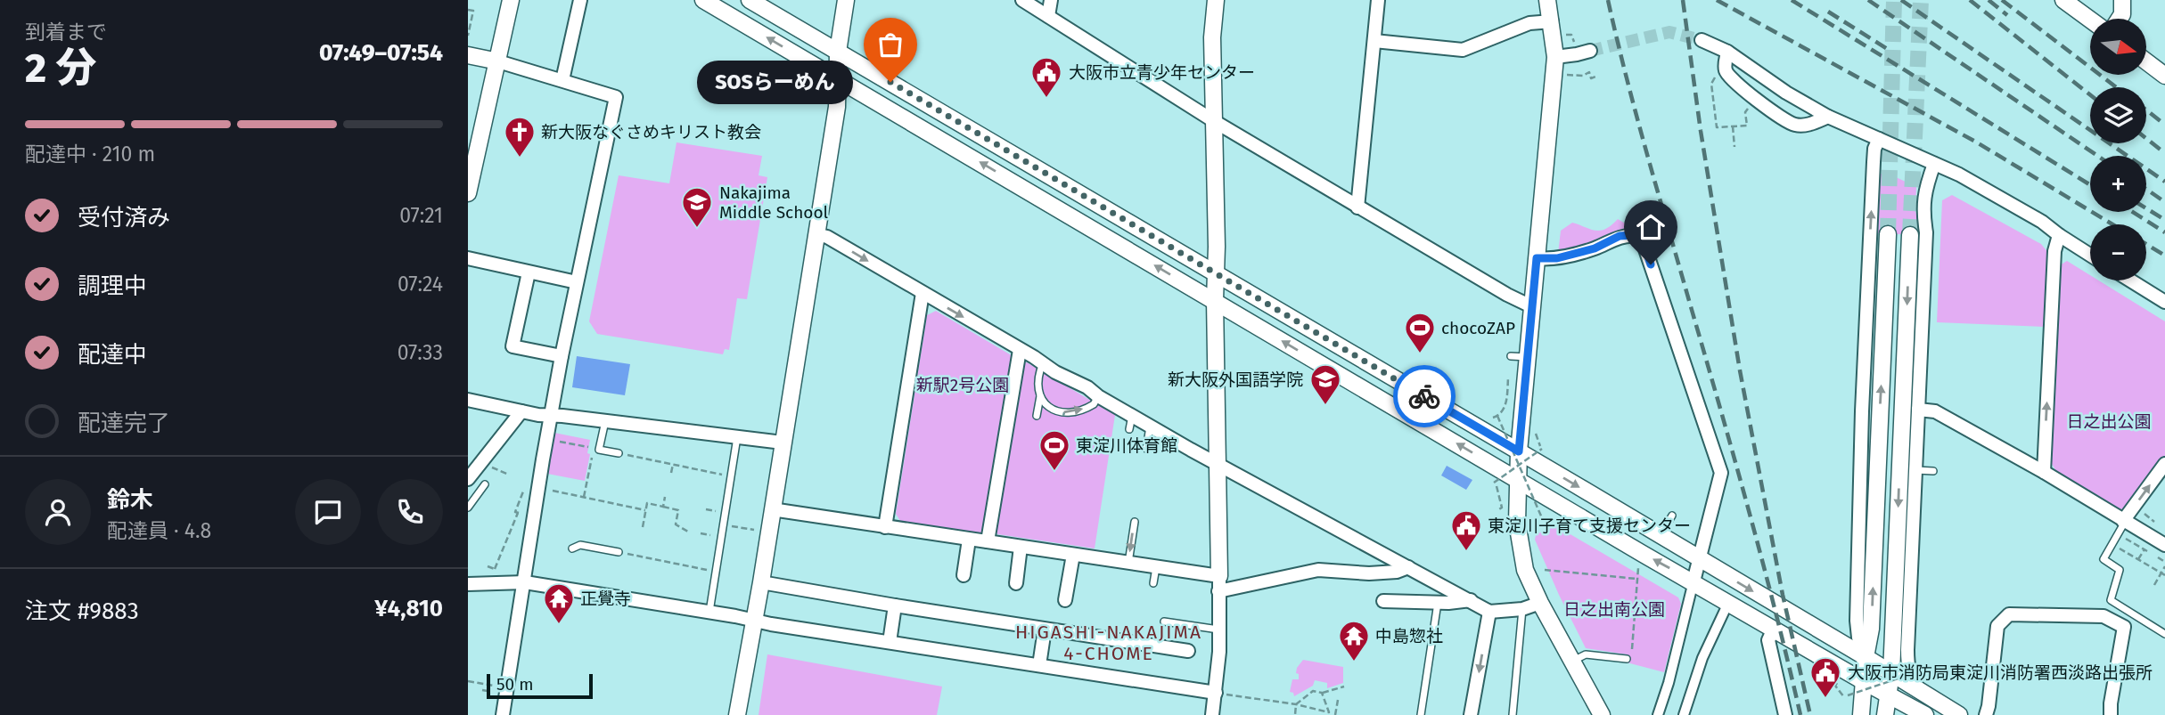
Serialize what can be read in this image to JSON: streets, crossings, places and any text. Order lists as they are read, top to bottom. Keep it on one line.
{"districts":["HIGASHI-NAKAJIMA 4-CHOME"],"parks":["新駅2号公園","日之出公園","日之出南公園"],"places":{"other":["SOSらーめん"],"public building":["大阪市立青少年センター","東淀川子育て支援センター","大阪市消防局東淀川消防署西淡路出張所"],"church":["新大阪なぐさめキリスト教会"],"school or university":["Nakajima Middle School","新大阪外国語学院"],"sports":["chocoZAP","東淀川体育館"],"temple":["正覺寺","中島惣社"]},"scale_bar":"50 m","north":"right","page":{"heading":["2 分","到着まで","07:49–07:54"],"panel":["鈴木","配達員 · 4.8","注文 #9883","¥4,810"],"map_buttons":["+","−"],"bubble":"SOSらーめん","bar":"配達中 · 210 m","list":[["受付済み","07:21"],["調理中","07:24"],["配達中","07:33"],"配達完了"],"scale":"50 m"}}
